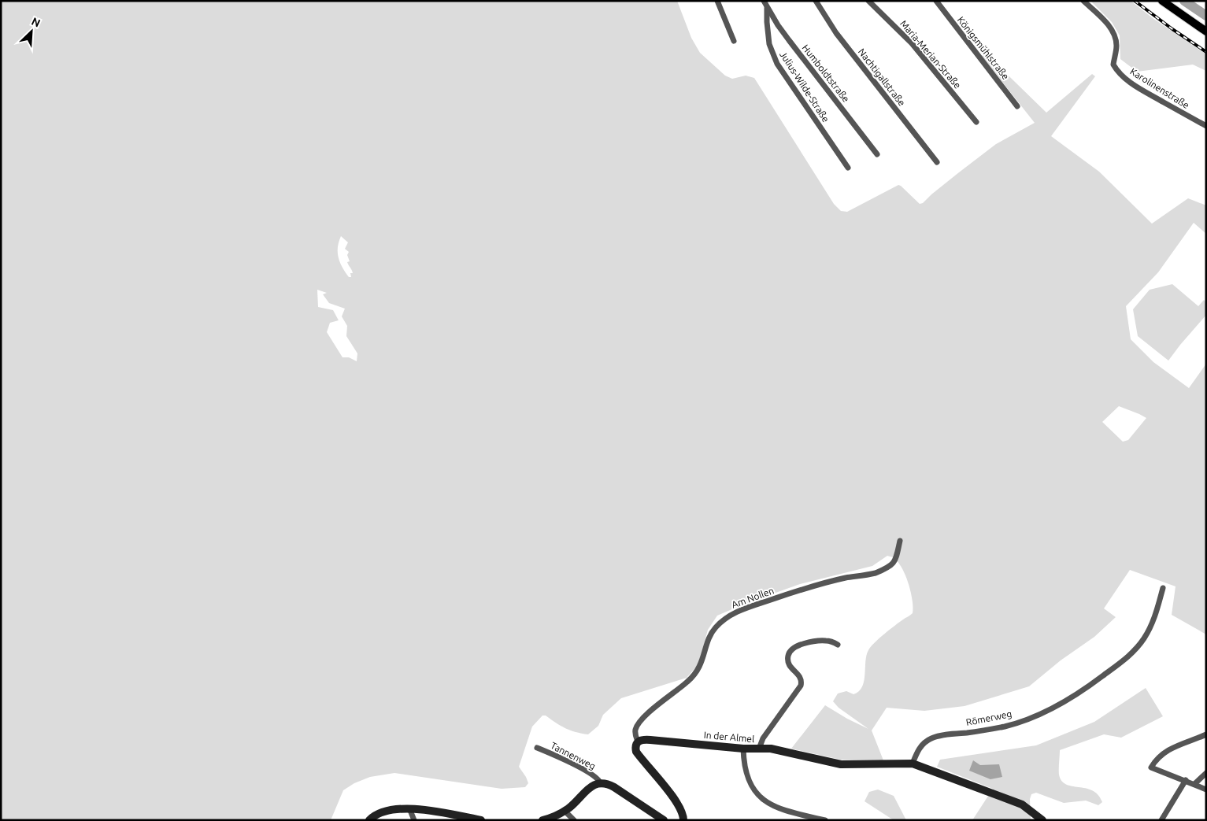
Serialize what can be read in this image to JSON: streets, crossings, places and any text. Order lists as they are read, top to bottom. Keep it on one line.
{"streets":{"street":["Königsmühlstraße","Maria-Merian-Straße","Humboldtstraße","Nachtigallstraße","Julius-Wilde-Straße","Karolinenstraße","Am Nollen","Römerweg","In der Almel","Tannenweg"]},"crossings":[["Humboldtstraße","Julius-Wilde-Straße"],["Am Nollen","In der Almel"],["Römerweg","In der Almel"]],"north":"top right"}
